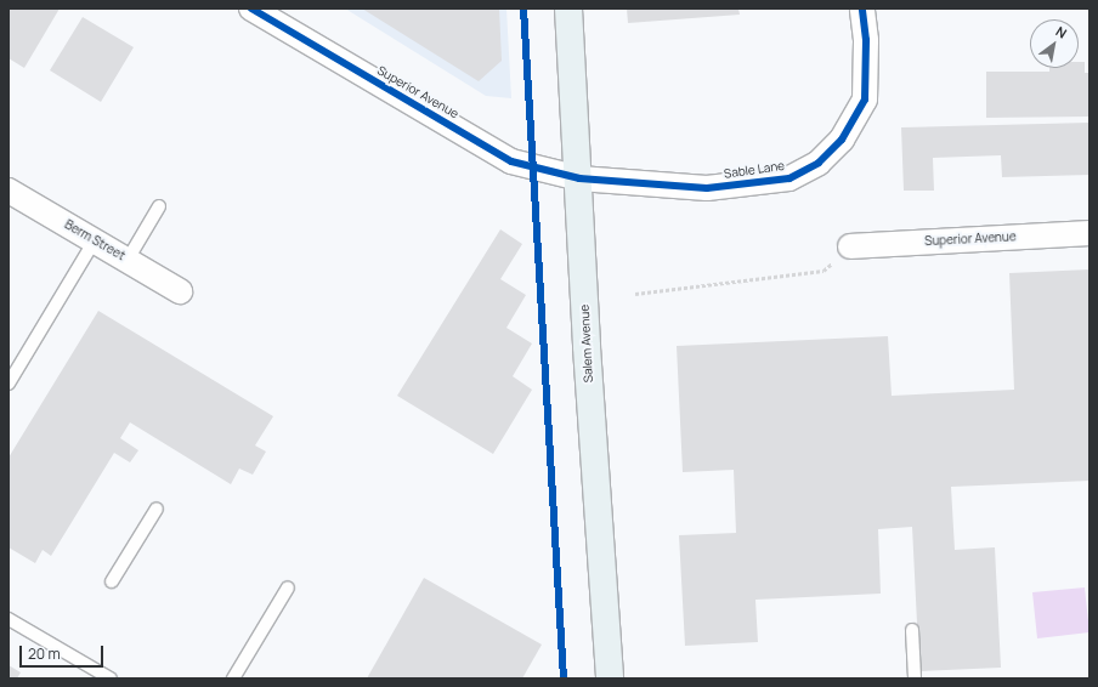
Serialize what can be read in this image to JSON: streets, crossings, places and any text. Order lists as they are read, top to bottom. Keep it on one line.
{"streets":{"main road":["Salem Avenue"],"street":["Superior Avenue","Sable Lane","Berm Street"]},"crossings":[["Superior Avenue","Sable Lane"],["Superior Avenue","Salem Avenue"],["Sable Lane","Salem Avenue"]],"scale_bar":"20 m","north":"top right"}
